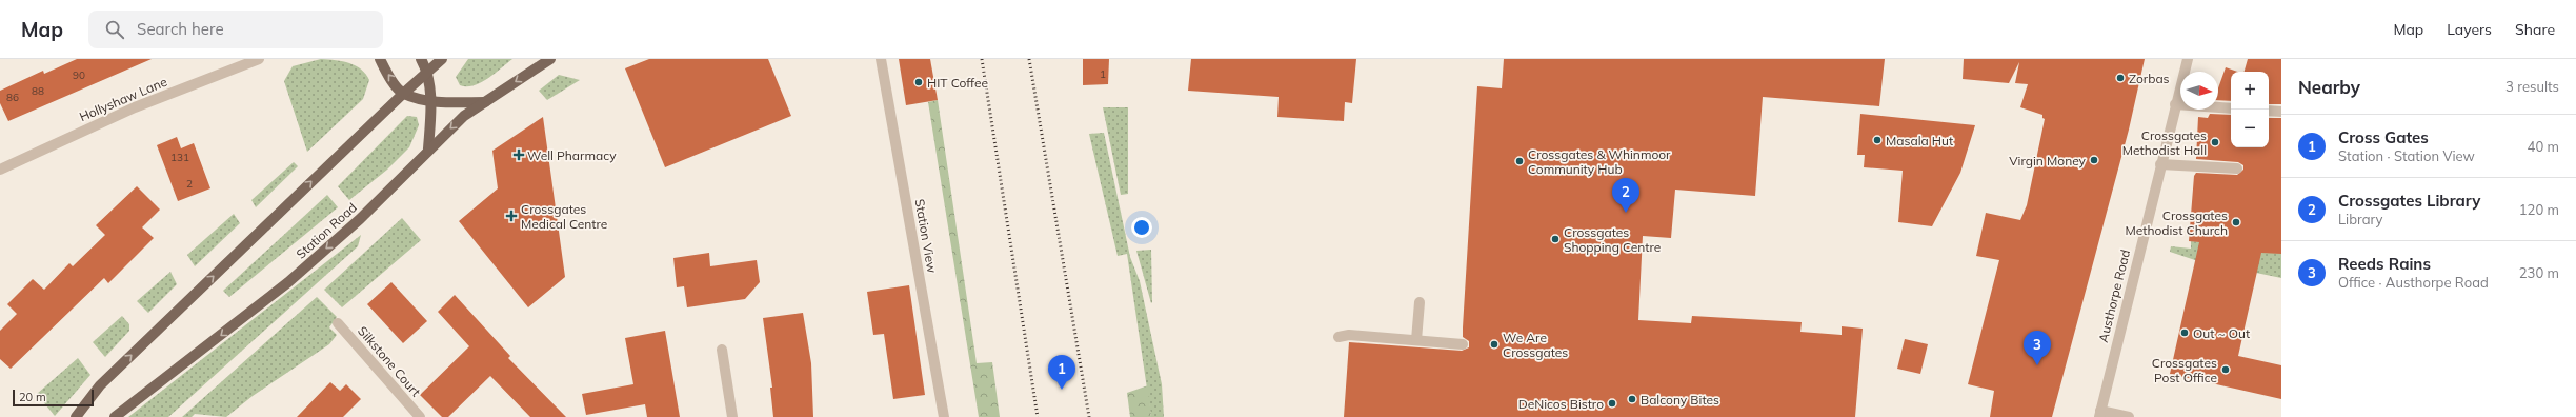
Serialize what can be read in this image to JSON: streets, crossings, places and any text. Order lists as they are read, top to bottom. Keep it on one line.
{"streets":{"main road":["Station Road"],"street":["Hollyshaw Lane","Station View","Austhorpe Road","Silkstone Court"]},"places":{"other":["Zorbas","HIT Coffee","Masala Hut","Crossgates Methodist Hall","Virgin Money","Crossgates & Whinmoor Community Hub","Crossgates Methodist Church","Crossgates Shopping Centre","Out ~ Out","We Are Crossgates","Crossgates Post Office","Balcony Bites","DeNicos Bistro"],"health":["Well Pharmacy","Crossgates Medical Centre"]},"house_numbers":["1","90","88","86","131","2"],"scale_bar":"20 m","north":"right","page":{"header":"Map","search":"Search here","nav":["Map","Layers","Share"],"heading":["Nearby","3 results"],"map_buttons":["+","−"],"list":[{"mark":"1","name":"Cross Gates","note":"Station · Station View","value":"40 m"},{"mark":"2","name":"Crossgates Library","note":"Library","value":"120 m"},{"mark":"3","name":"Reeds Rains","note":"Office · Austhorpe Road","value":"230 m"}],"pins":["2","3","1"],"scale":"20 m"}}
